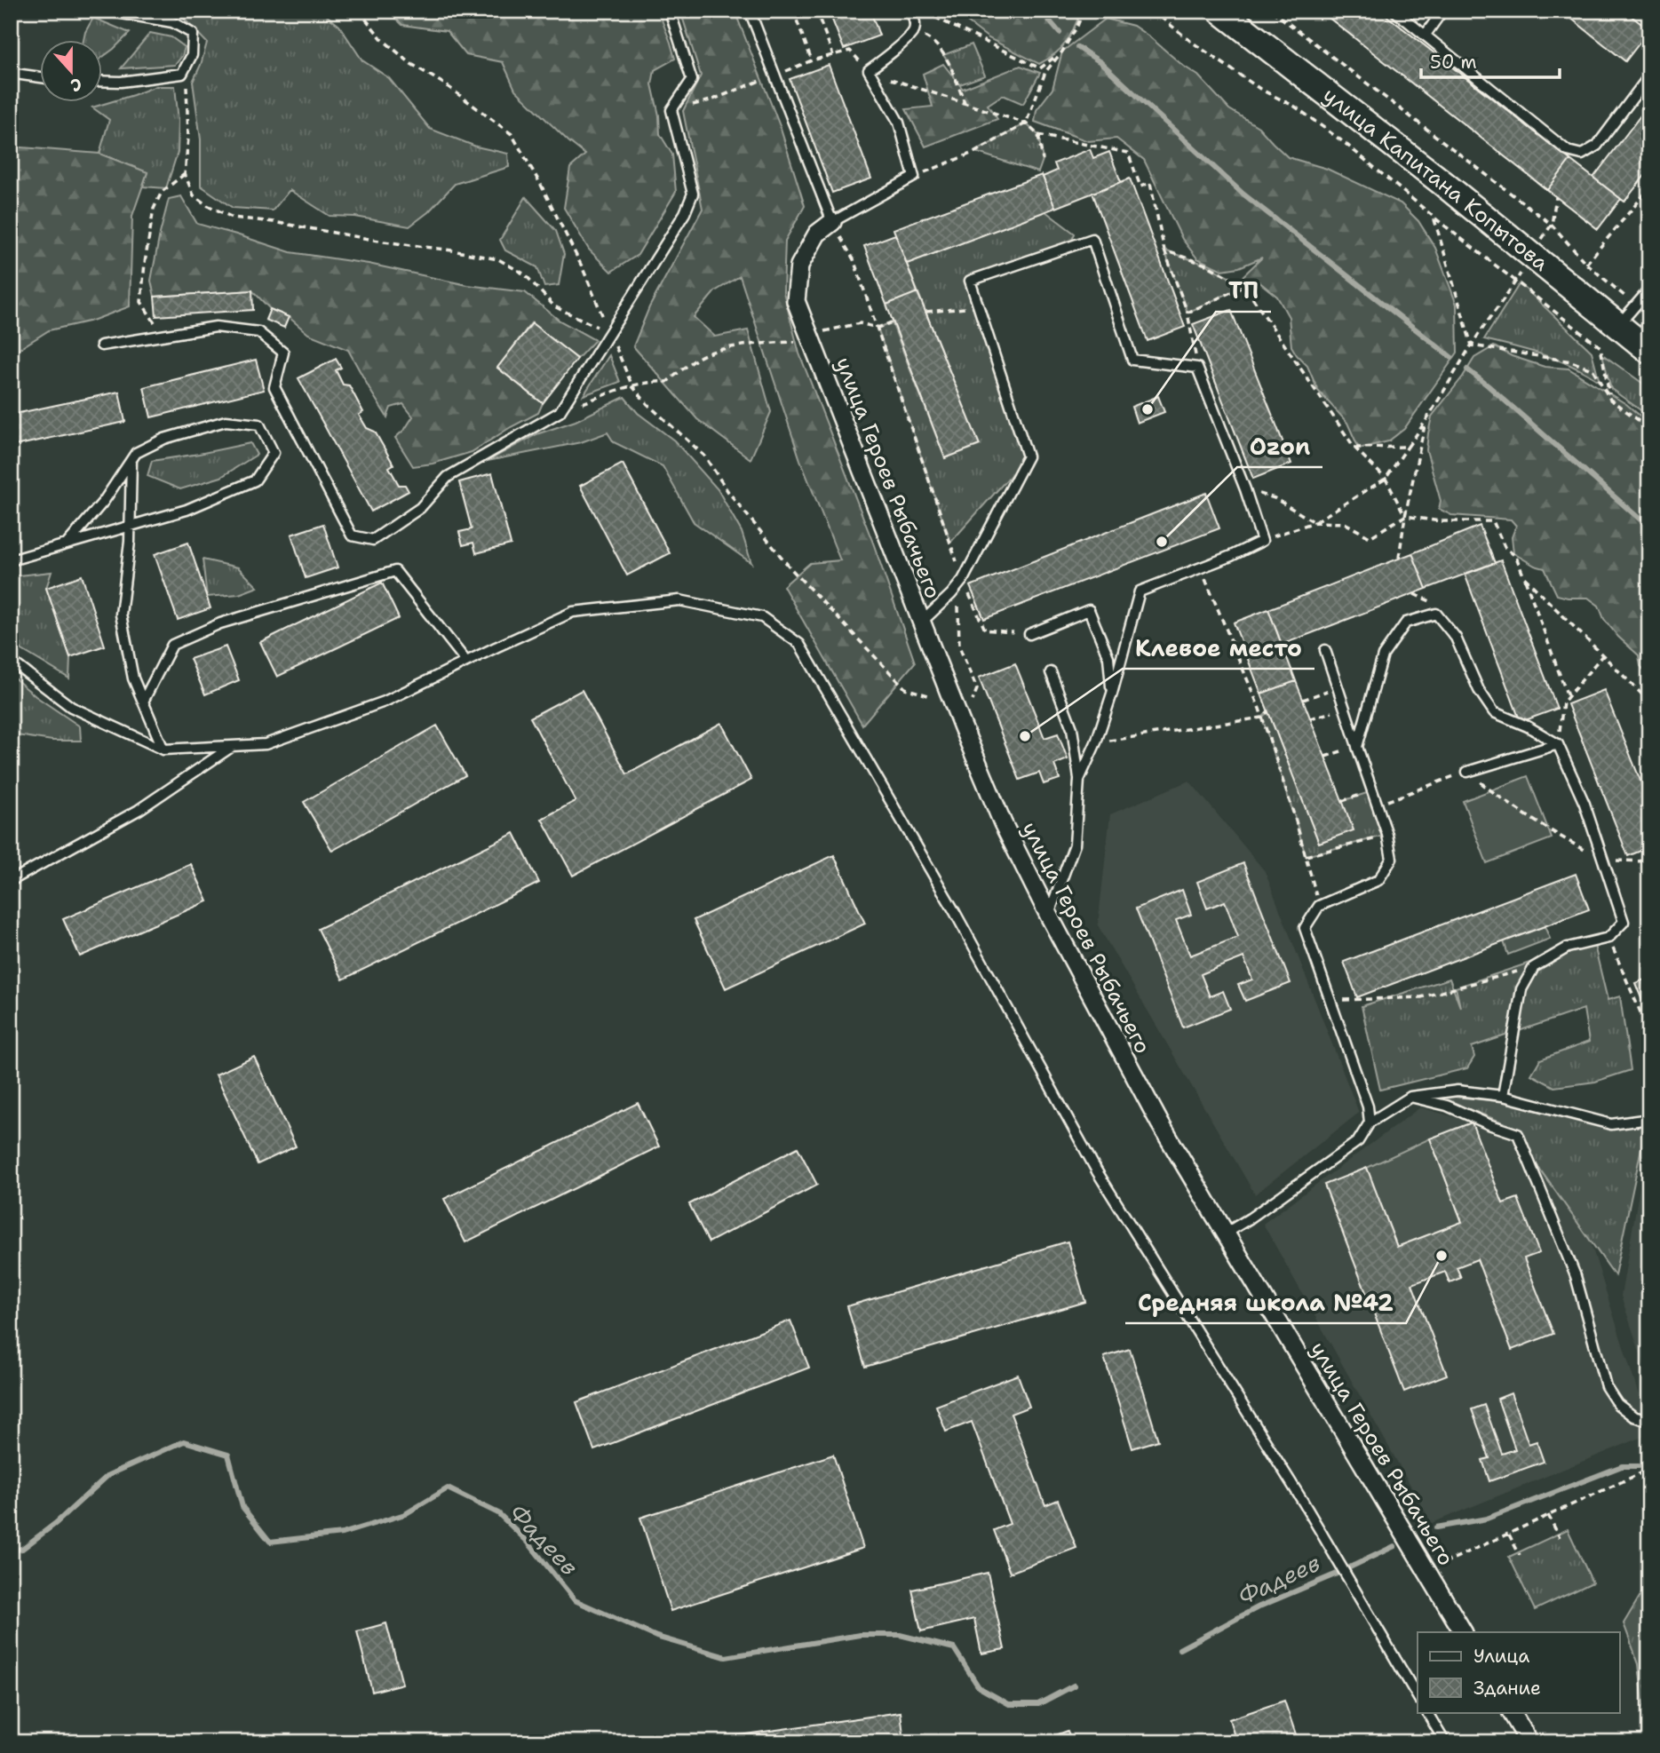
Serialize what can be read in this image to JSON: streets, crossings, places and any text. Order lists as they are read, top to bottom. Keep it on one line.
{"streets":{"main road":["улица Капитана Копытова"],"street":["улица Героев Рыбачьего"]},"water":["Фадеев"],"places":["ТП","Ozon","Клевое место","Средняя школа №42"],"legend":["Улица","Здание"],"scale_bar":"50 m","north":"bottom"}
